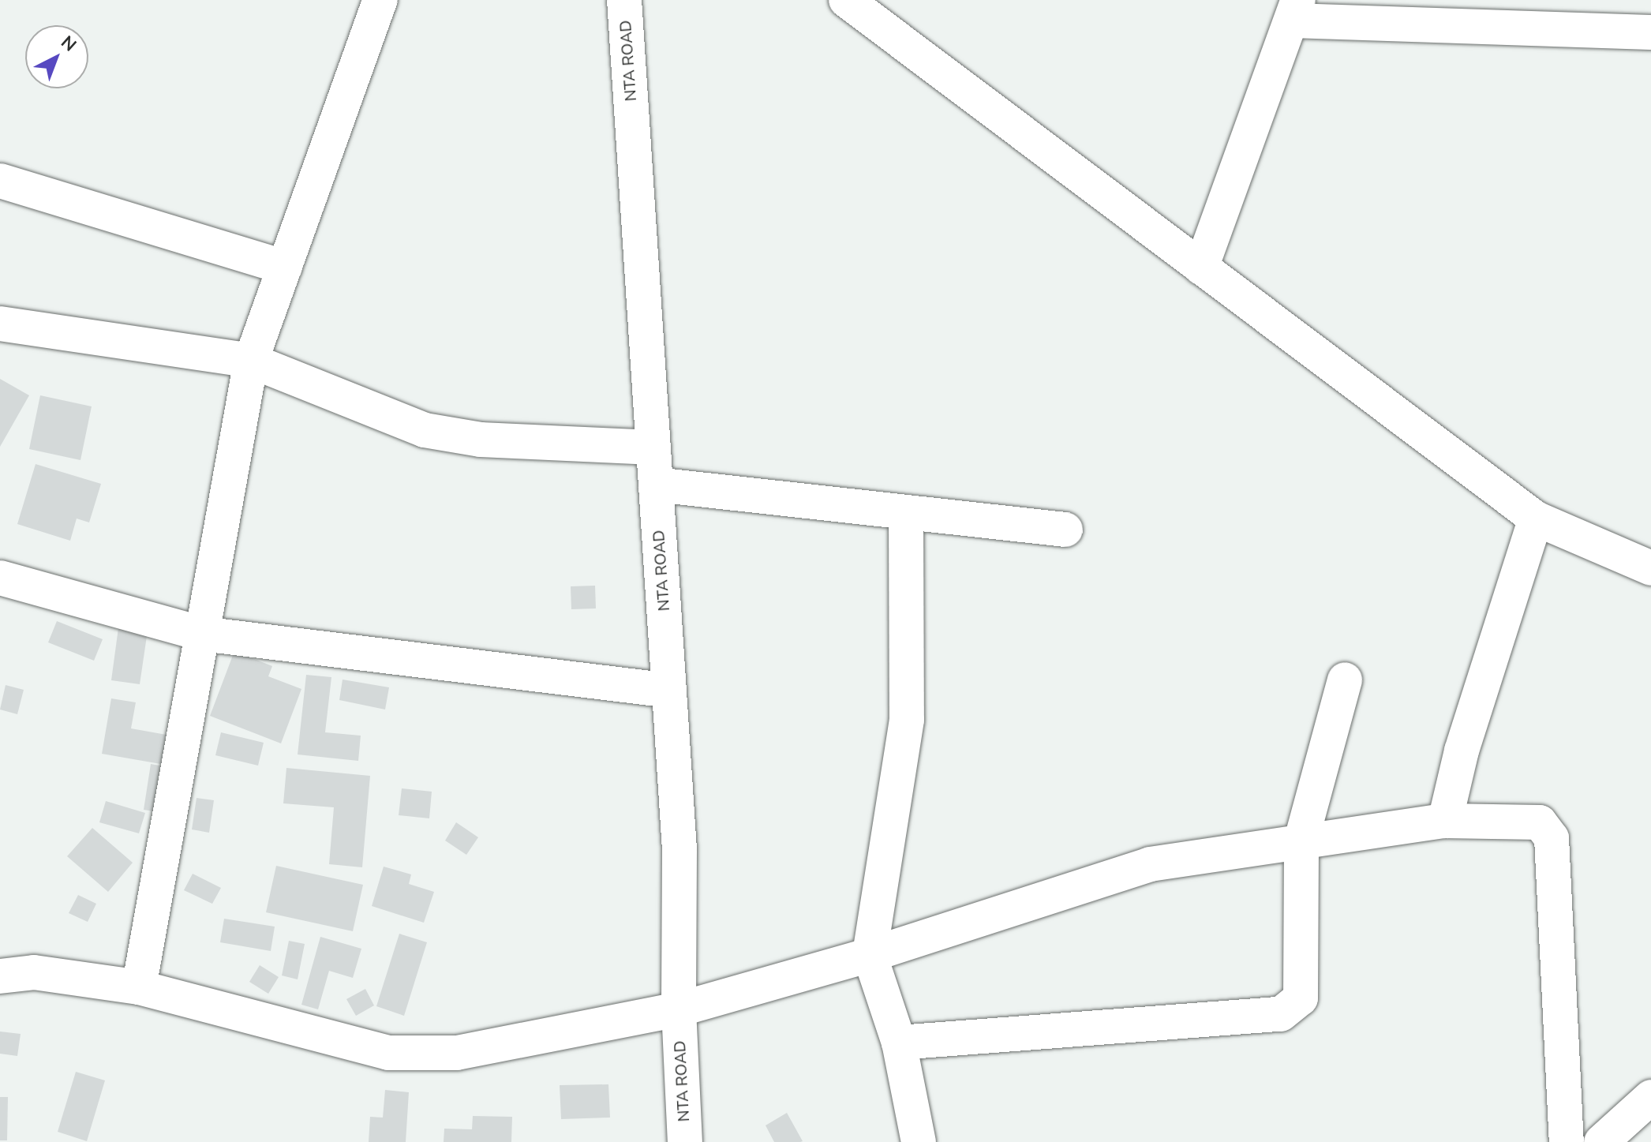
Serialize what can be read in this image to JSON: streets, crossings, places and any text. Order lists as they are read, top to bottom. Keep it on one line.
{"streets":{"street":["NTA ROAD"]},"north":"top right"}
